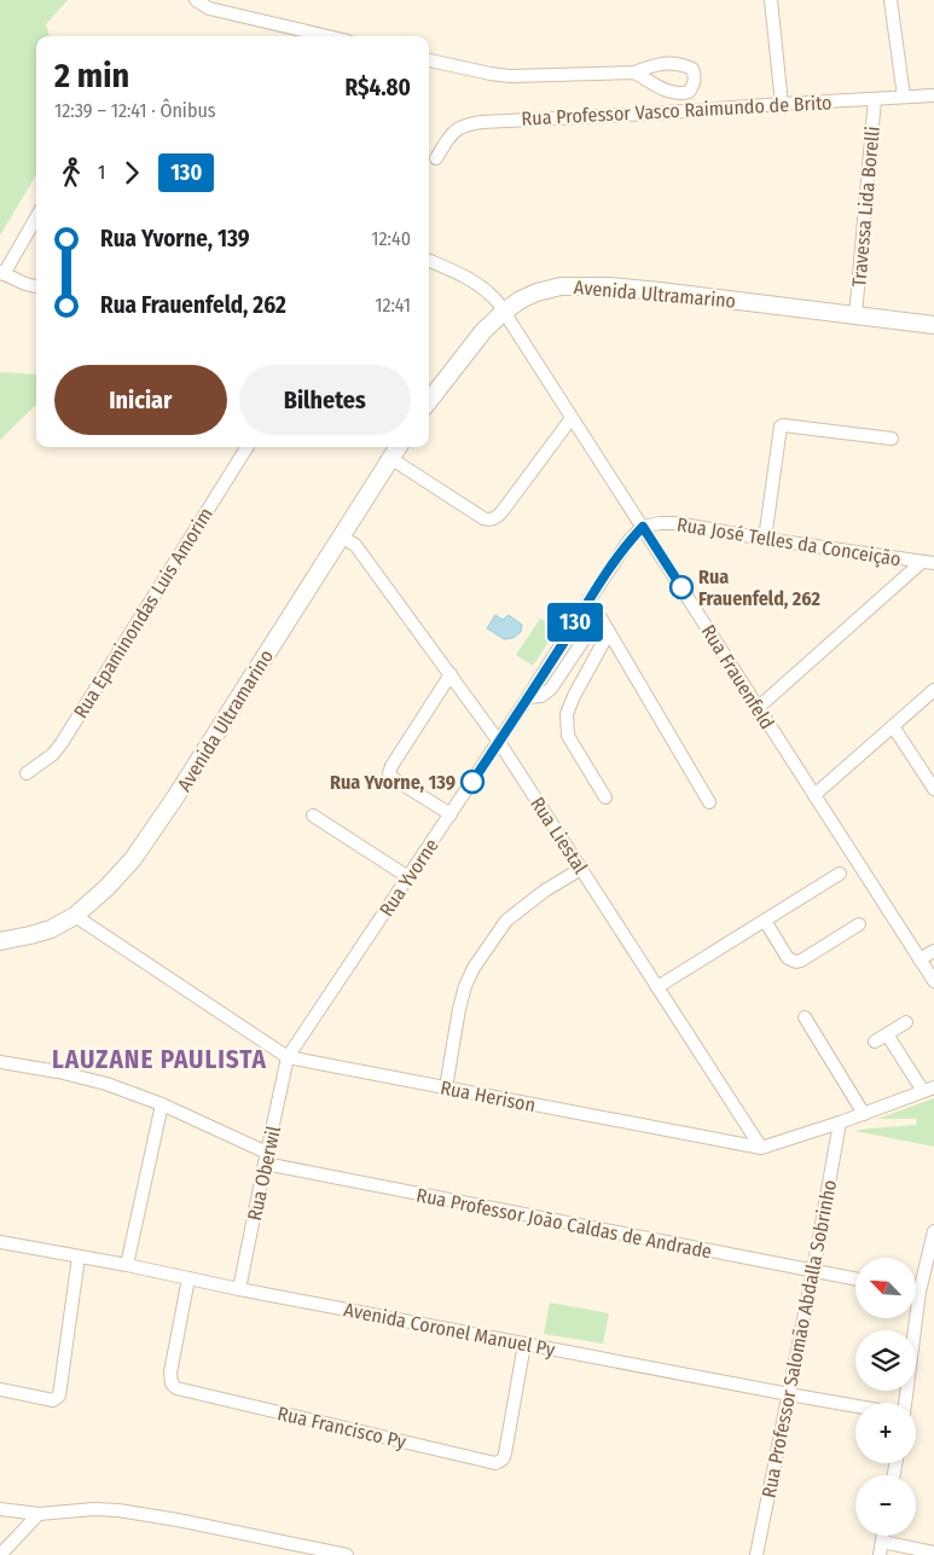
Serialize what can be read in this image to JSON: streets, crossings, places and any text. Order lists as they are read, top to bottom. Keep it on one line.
{"streets":{"street":["Rua Professor Vasco Raimundo de Brito","Travessa Lida Borelli","Avenida Ultramarino","Rua José Telles da Conceição","Rua Epaminondas Luis Amorim","Rua Frauenfeld","Rua Liestal","Rua Yvorne","Rua Herison","Rua Oberwil","Rua Professor João Caldas de Andrade","Avenida Coronel Manuel Py","Rua Professor Salomão Abdalla Sobrinho","Rua Francisco Py"]},"crossings":[["Rua Professor Vasco Raimundo de Brito","Travessa Lida Borelli"],["Travessa Lida Borelli","Avenida Ultramarino"],["Avenida Ultramarino","Rua Frauenfeld"],["Avenida Ultramarino","Rua Liestal"],["Avenida Ultramarino","Rua Herison"],["Rua José Telles da Conceição","Rua Frauenfeld"],["Rua José Telles da Conceição","Rua Yvorne"],["Rua Frauenfeld","Rua Yvorne"],["Rua Liestal","Rua Yvorne"],["Rua Liestal","Rua Herison"],["Rua Yvorne","Rua Herison"],["Rua Yvorne","Rua Oberwil"],["Rua Herison","Rua Oberwil"],["Rua Herison","Rua Professor Salomão Abdalla Sobrinho"],["Rua Oberwil","Rua Professor João Caldas de Andrade"],["Rua Oberwil","Avenida Coronel Manuel Py"],["Rua Professor João Caldas de Andrade","Rua Professor Salomão Abdalla Sobrinho"],["Avenida Coronel Manuel Py","Rua Professor Salomão Abdalla Sobrinho"],["Avenida Coronel Manuel Py","Rua Francisco Py"]],"districts":["LAUZANE PAULISTA"],"places":["Rua Frauenfeld, 262","Rua Yvorne, 139"],"lines":["bus line 130"],"north":"top left","page":{"on_map":"130","heading":["2 min","12:39 – 12:41 · Ônibus","R$4.80"],"legs":["1","130"],"list":[{"name":"Rua Yvorne, 139","value":"12:40"},{"name":"Rua Frauenfeld, 262","value":"12:41"}],"buttons":["Iniciar","Bilhetes"],"map_buttons":["+","−"]}}
